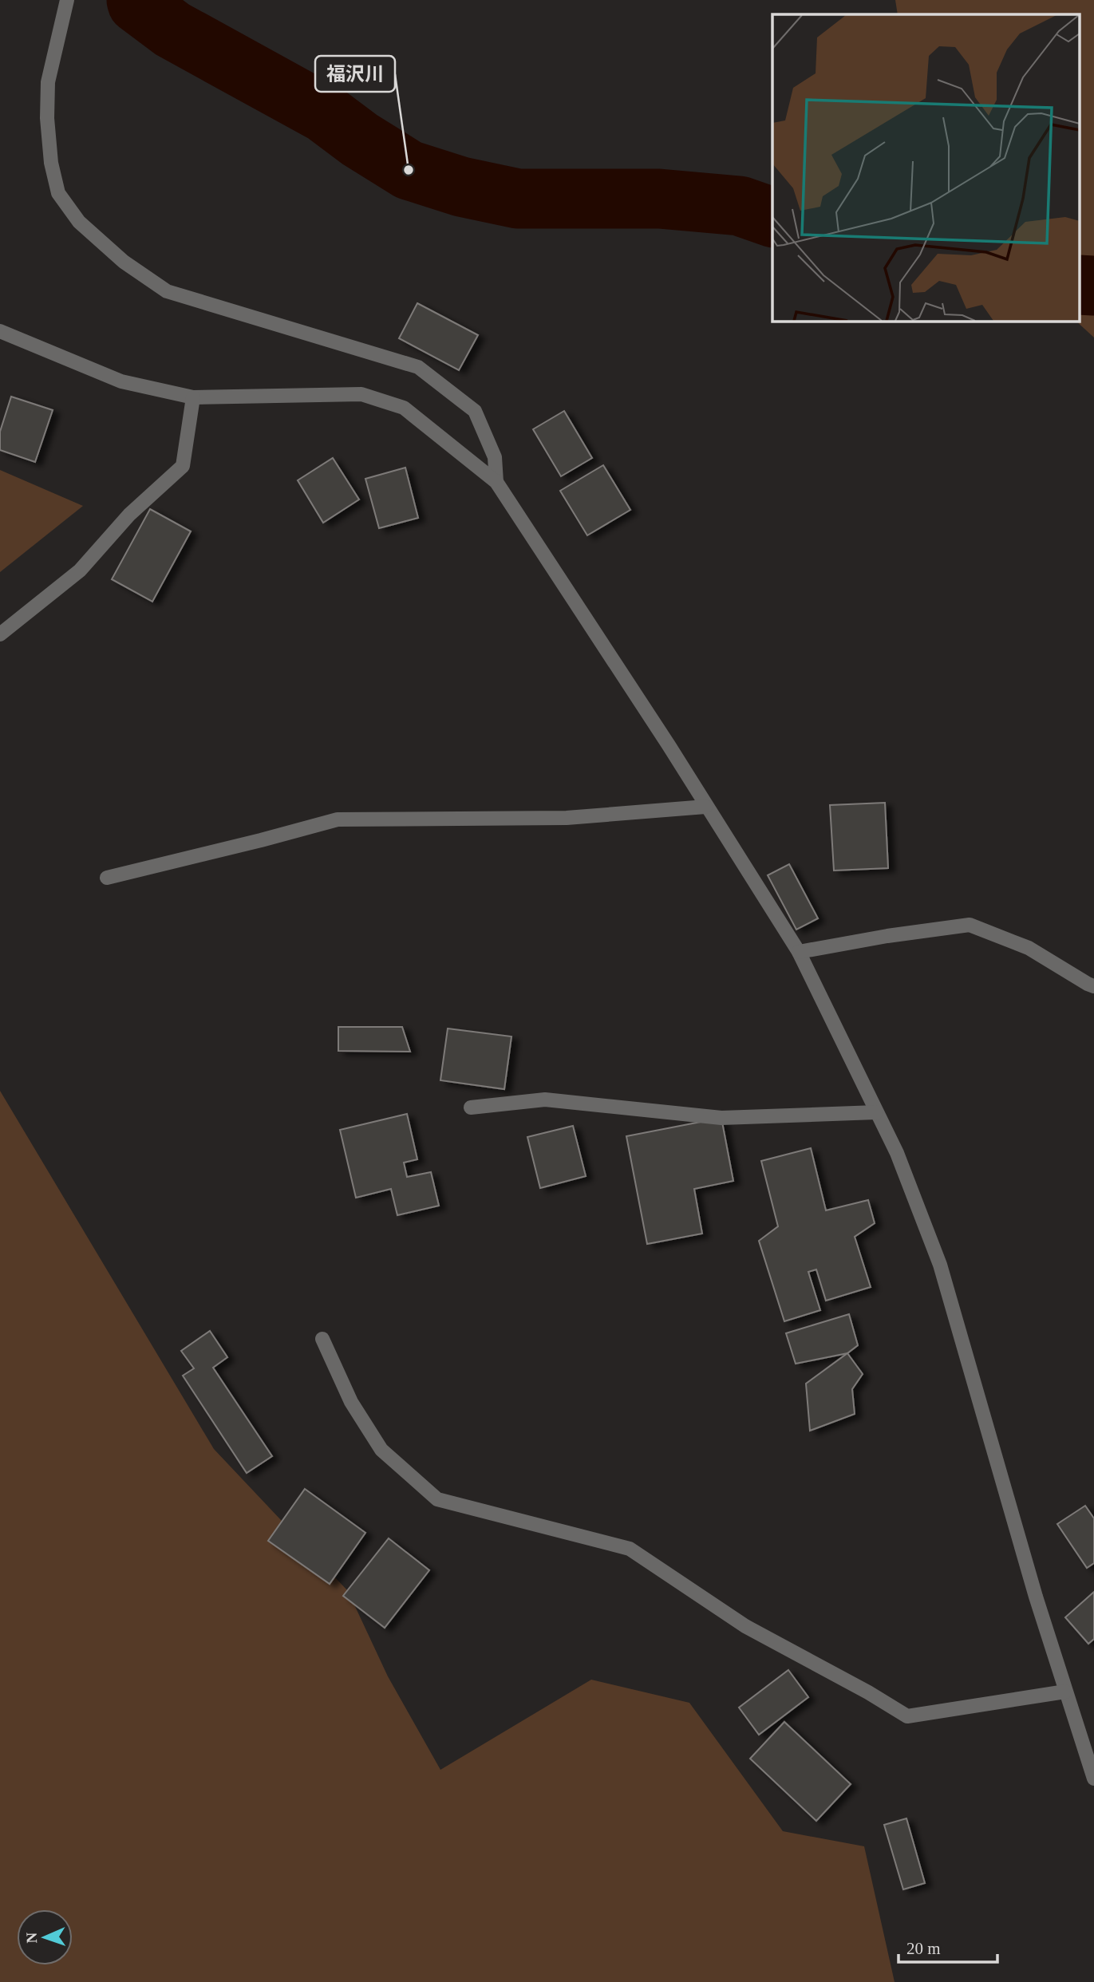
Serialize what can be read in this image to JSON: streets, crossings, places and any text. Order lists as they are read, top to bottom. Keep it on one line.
{"places":["福沢川"],"scale_bar":"20 m","north":"left"}
